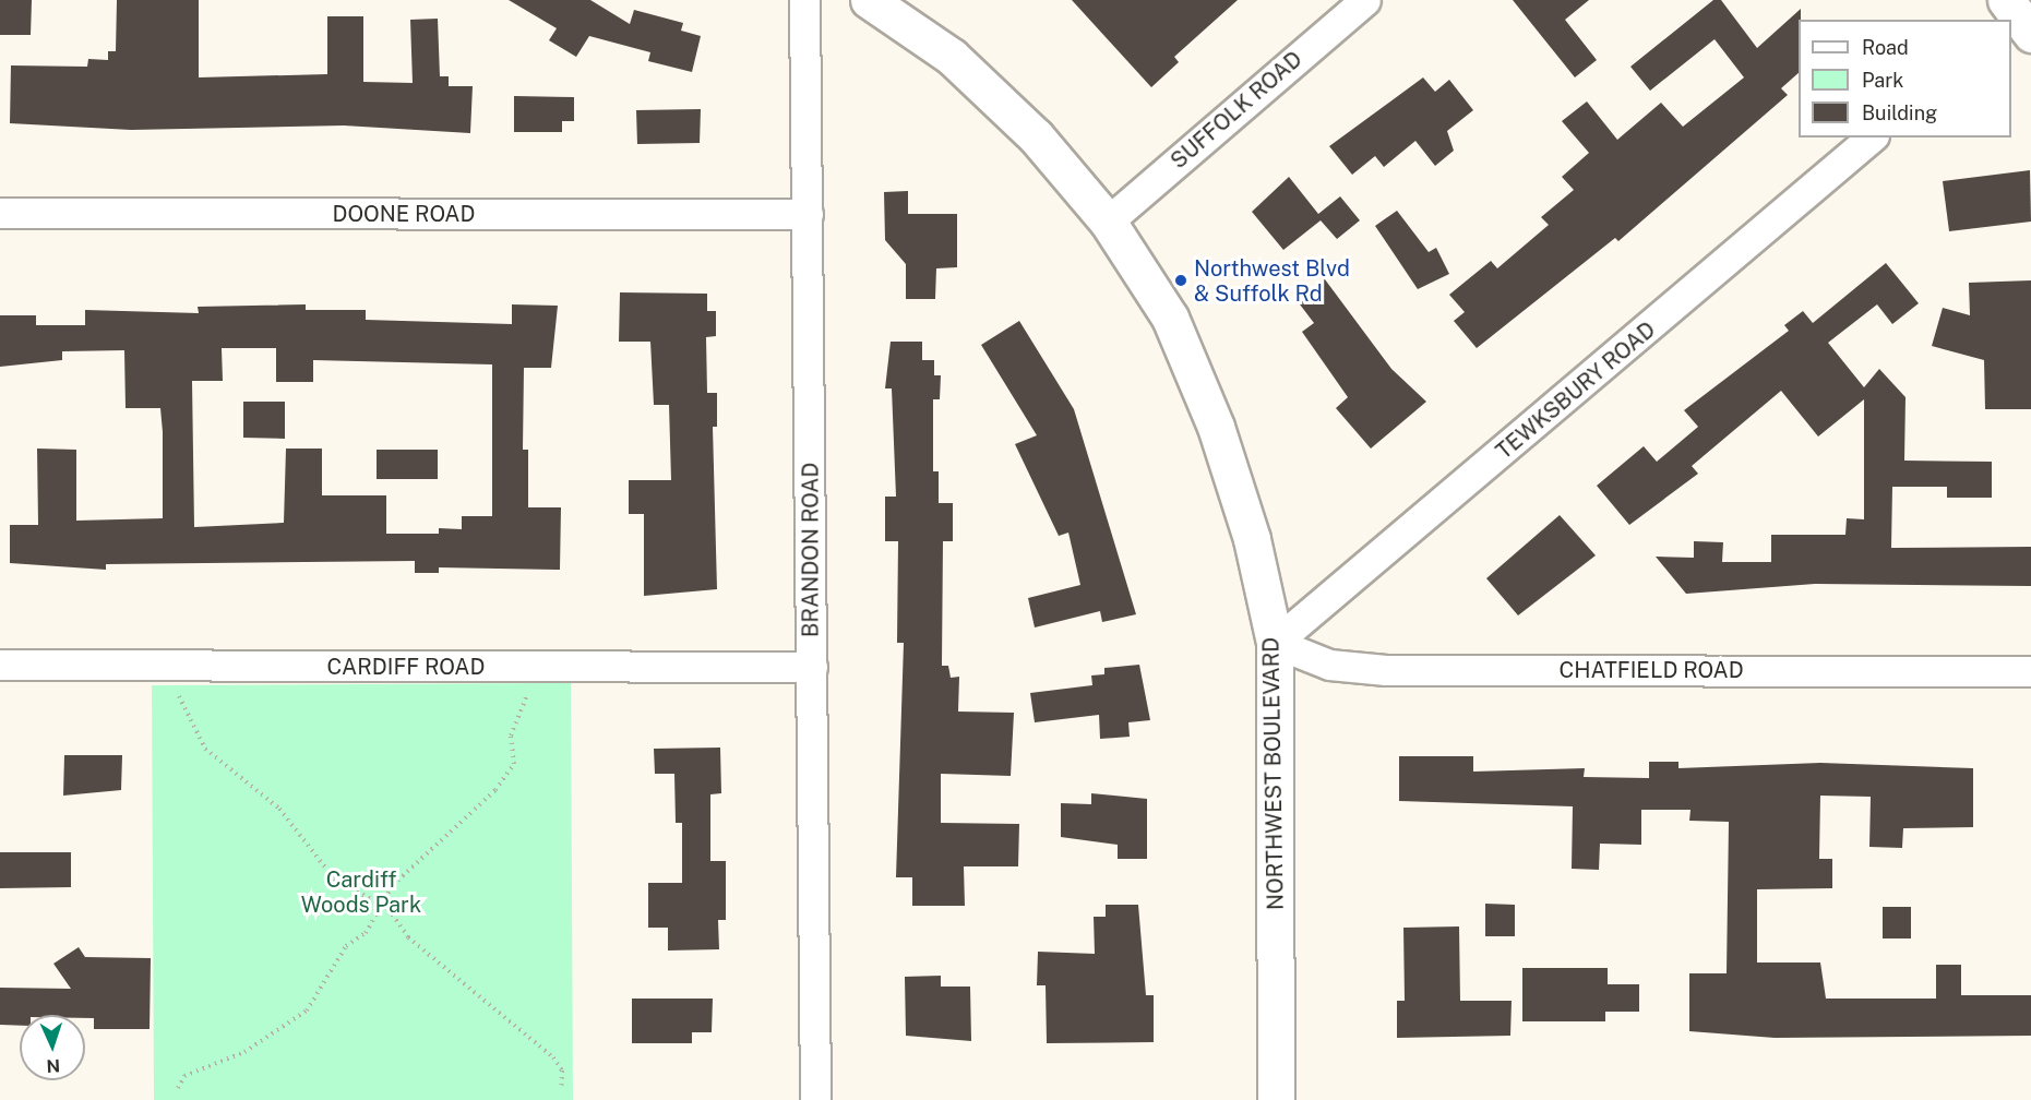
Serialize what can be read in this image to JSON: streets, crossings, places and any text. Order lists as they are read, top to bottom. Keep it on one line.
{"streets":{"main road":["NORTHWEST BOULEVARD"],"street":["SUFFOLK ROAD","DOONE ROAD","TEWKSBURY ROAD","BRANDON ROAD","CARDIFF ROAD","CHATFIELD ROAD"]},"crossings":[["SUFFOLK ROAD","NORTHWEST BOULEVARD"],["DOONE ROAD","BRANDON ROAD"],["TEWKSBURY ROAD","CHATFIELD ROAD"],["TEWKSBURY ROAD","NORTHWEST BOULEVARD"],["BRANDON ROAD","CARDIFF ROAD"],["CHATFIELD ROAD","NORTHWEST BOULEVARD"]],"parks":["Cardiff Woods Park"],"places":["Northwest Blvd & Suffolk Rd"],"legend":["Road","Park","Building"],"north":"bottom"}
